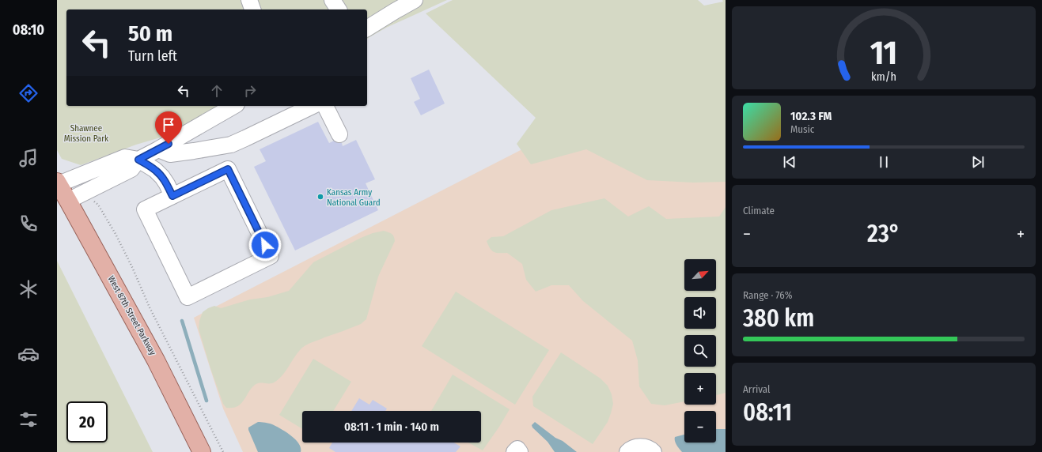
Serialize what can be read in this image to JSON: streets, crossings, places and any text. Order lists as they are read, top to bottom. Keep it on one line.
{"streets":{"main road":["West 87th Street Parkway"]},"parks":["Shawnee Mission Park"],"places":["Kansas Army National Guard"],"north":"top right","page":{"tabs":"08:10","turn":["50 m","Turn left"],"song":["102.3 FM","Music"],"tile":["Climate",["Range · 76%","380 km"],["Arrival","08:11"]],"heat":["−","23°","+"],"map_buttons":["+","−"],"limit":"20","trip":"08:11 · 1 min · 140 m","gauge":["11","km/h"]}}
